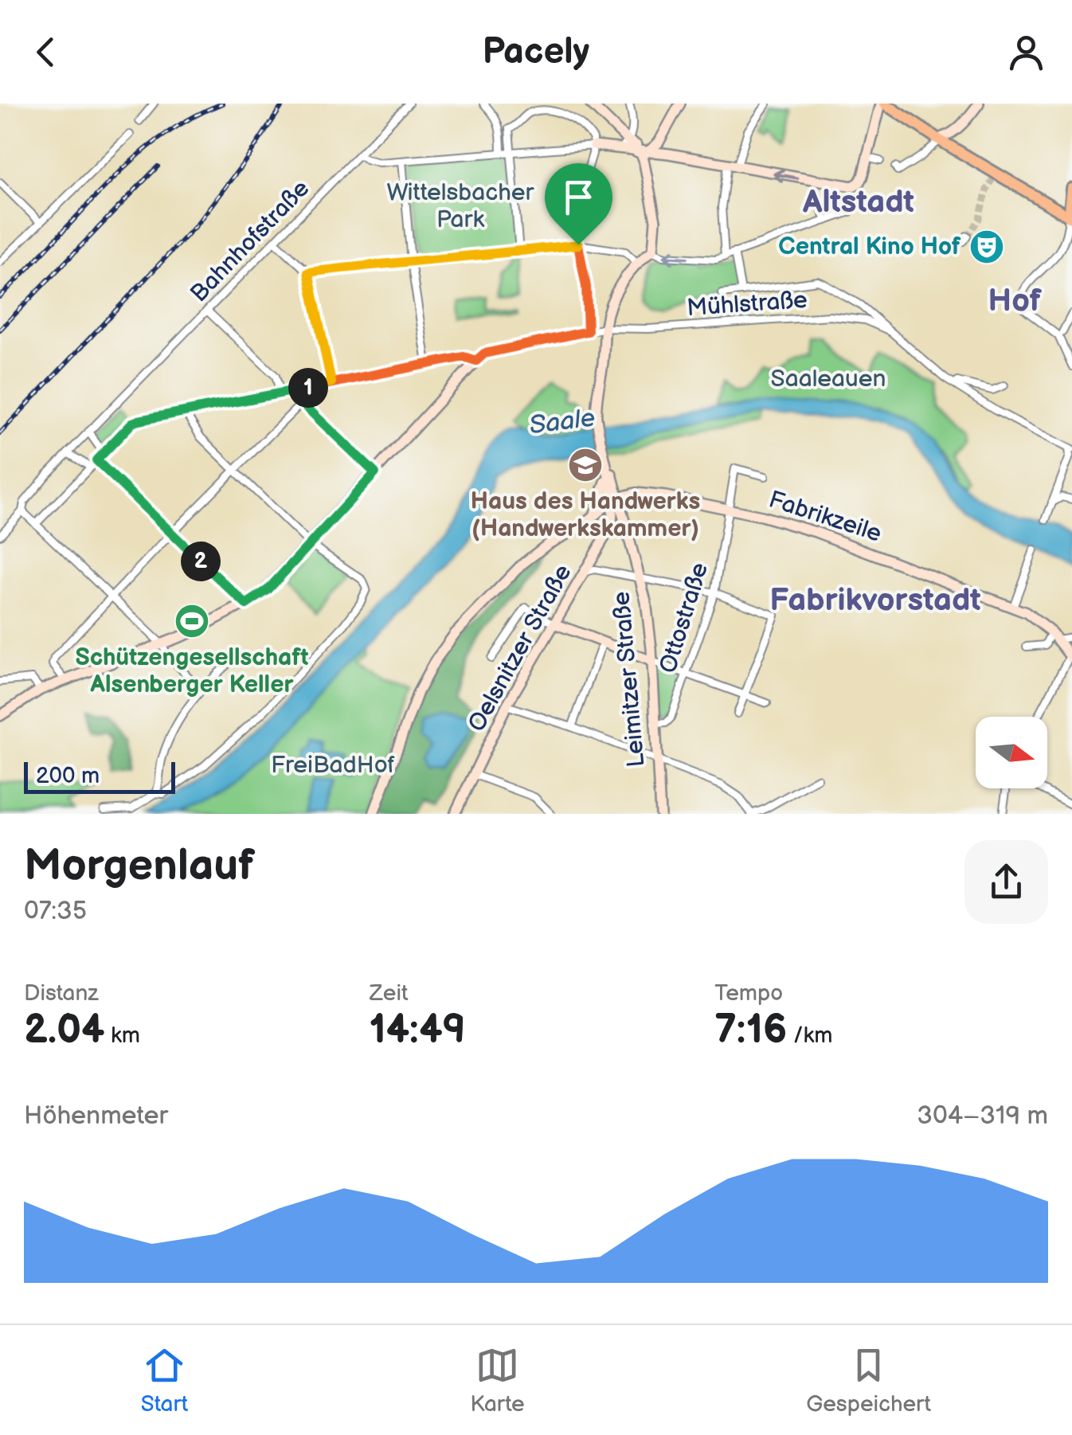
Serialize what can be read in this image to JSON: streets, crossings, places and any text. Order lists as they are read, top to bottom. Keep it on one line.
{"streets":{"street":["Bahnhofstraße","Mühlstraße","Fabrikzeile","Ottostraße","Oelsnitzer Straße","Leimitzer Straße"]},"crossings":[["Fabrikzeile","Ottostraße"],["Fabrikzeile","Oelsnitzer Straße"],["Fabrikzeile","Leimitzer Straße"],["Ottostraße","Leimitzer Straße"],["Oelsnitzer Straße","Leimitzer Straße"]],"districts":["Altstadt","Hof","Fabrikvorstadt"],"water":["Saale"],"parks":["Wittelsbacher Park","Saaleauen","FreiBadHof"],"places":{"theatre":["Central Kino Hof"],"school or university":["Haus des Handwerks (Handwerkskammer)"],"sports":["Schützengesellschaft Alsenberger Keller"]},"scale_bar":"200 m","north":"right","page":{"header":"Pacely","pins":["1","2"],"scale":"200 m","heading":["Morgenlauf","07:35"],"stats":[["Distanz","2.04 km"],["Zeit","14:49"],["Tempo","7:16 /km"]],"chart":["Höhenmeter","304–319 m"],"tabs":["Start","Karte","Gespeichert"]}}
